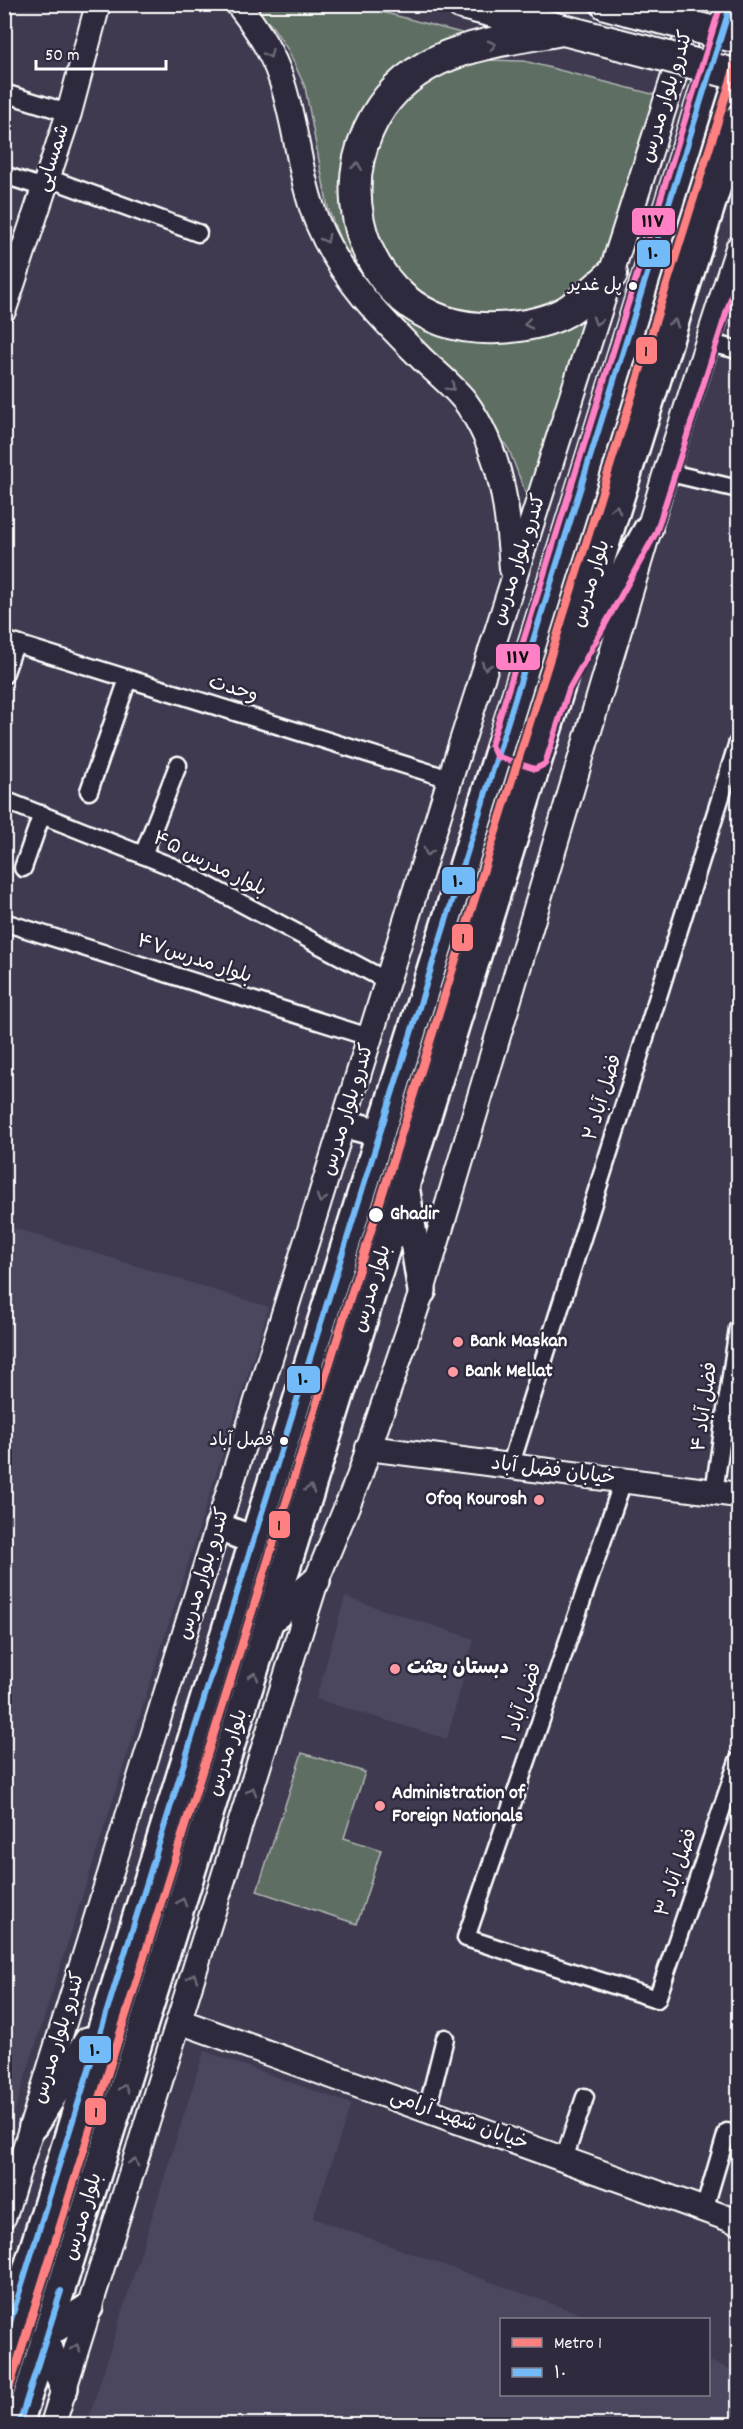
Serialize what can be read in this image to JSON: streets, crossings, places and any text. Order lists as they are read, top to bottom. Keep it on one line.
{"streets":{"main road":["کندرو بلوار مدرس","شمسایی","بلوار مدرس","خیابان فضل آباد","خیابان شهید آرامی"],"street":["وحدت","۴۵ بلوار مدرس","بلوار مدرس۴۷","فضل آباد ۲","فضل آباد ۴","فضل آباد ۱","فضل آباد ۳"]},"crossings":[["کندرو بلوار مدرس","وحدت"],["کندرو بلوار مدرس","۴۵ بلوار مدرس"],["کندرو بلوار مدرس","بلوار مدرس۴۷"],["فضل آباد ۲","خیابان فضل آباد"],["فضل آباد ۴","خیابان فضل آباد"],["خیابان فضل آباد","فضل آباد ۱"],["فضل آباد ۱","فضل آباد ۳"]],"places":["پل غدیر","Ghadir","Bank Maskan","Bank Mellat","فصل آباد","Ofoq Kourosh","دبستان بعثت","Administration of Foreign Nationals"],"lines":["transit line ۱۰","transit line ۱۱۷","metro line 1"],"legend":["Metro 1","۱۰"],"scale_bar":"50 m"}
